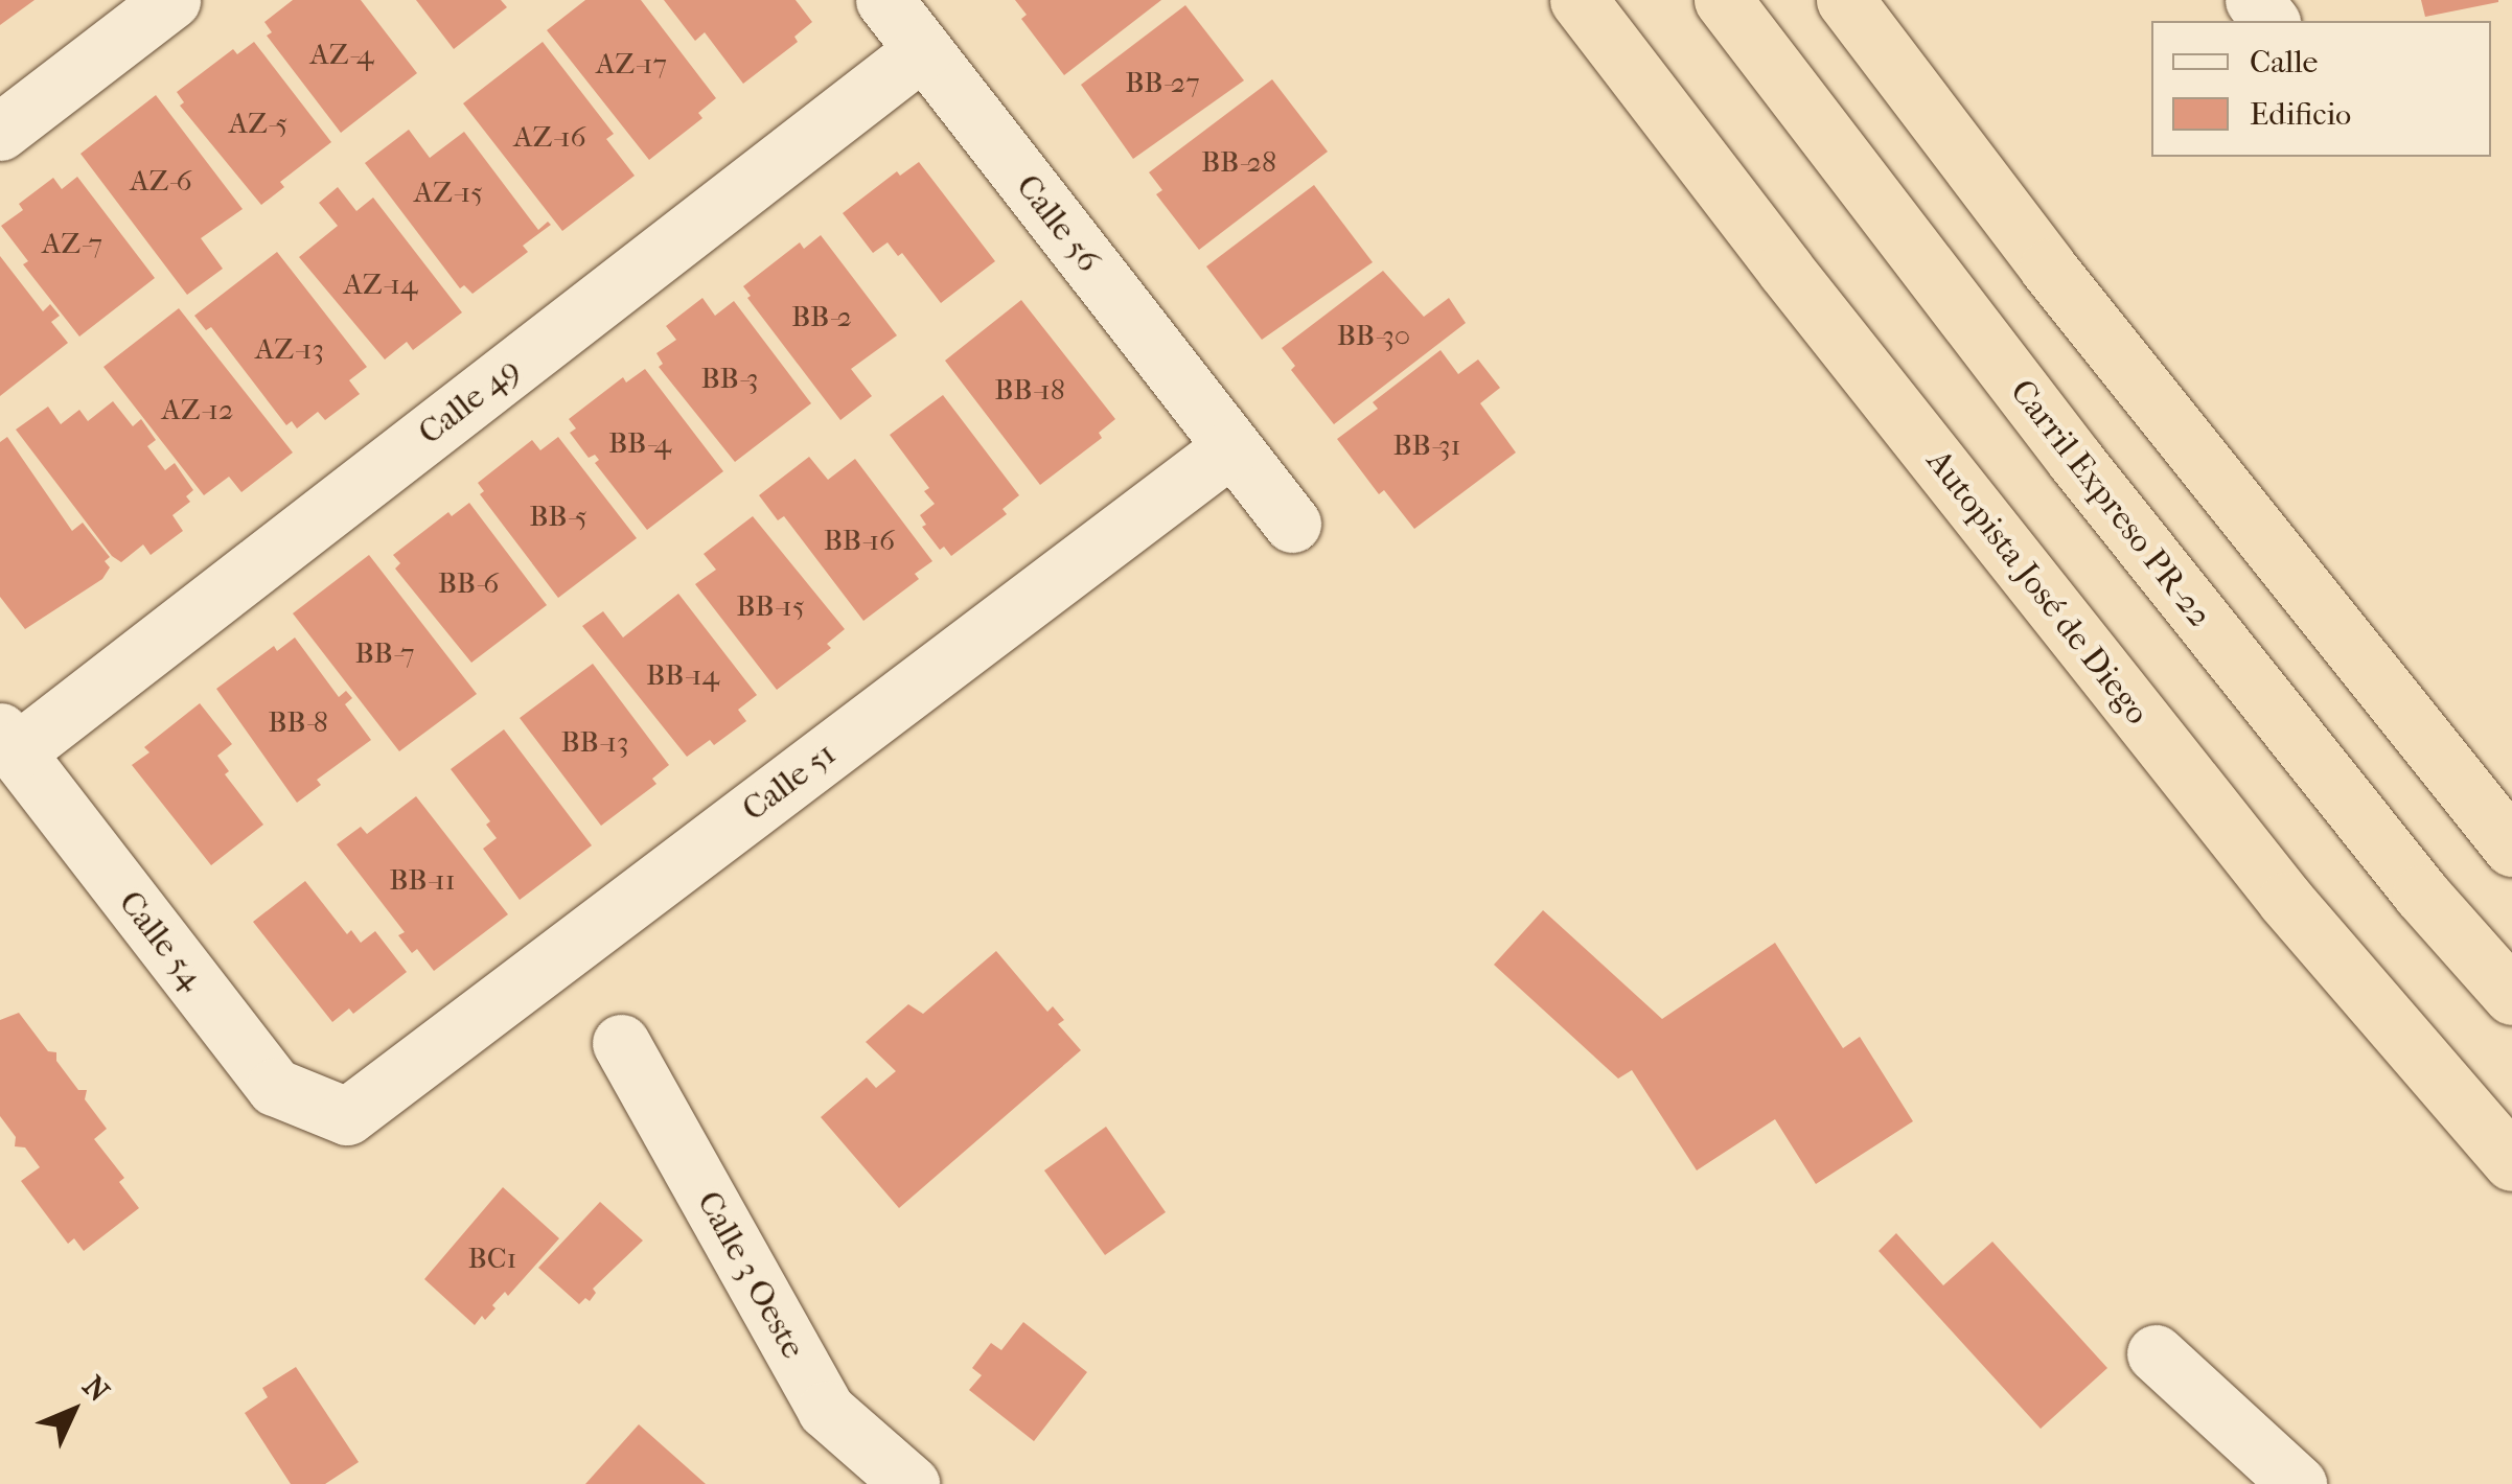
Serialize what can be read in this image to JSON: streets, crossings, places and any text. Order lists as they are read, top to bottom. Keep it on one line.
{"streets":{"highway":["Carril Expreso PR-22","Autopista José de Diego"],"street":["Calle 56","Calle 49","Calle 51","Calle 54","Calle 3 Oeste"]},"crossings":[["Calle 56","Calle 49"],["Calle 56","Calle 51"],["Calle 49","Calle 54"],["Calle 51","Calle 54"]],"house_numbers":["AZ-4","AZ-17","BB-27","AZ-5","AZ-16","BB-28","AZ-6","AZ-15","AZ-7","AZ-14","BB-2","BB-30","AZ-13","BB-3","BB-18","AZ-12","BB-4","BB-31","BB-5","BB-16","BB-6","BB-15","BB-7","BB-14","BB-8","BB-13","BB-11","BC1"],"legend":["Calle","Edificio"],"north":"top right"}
